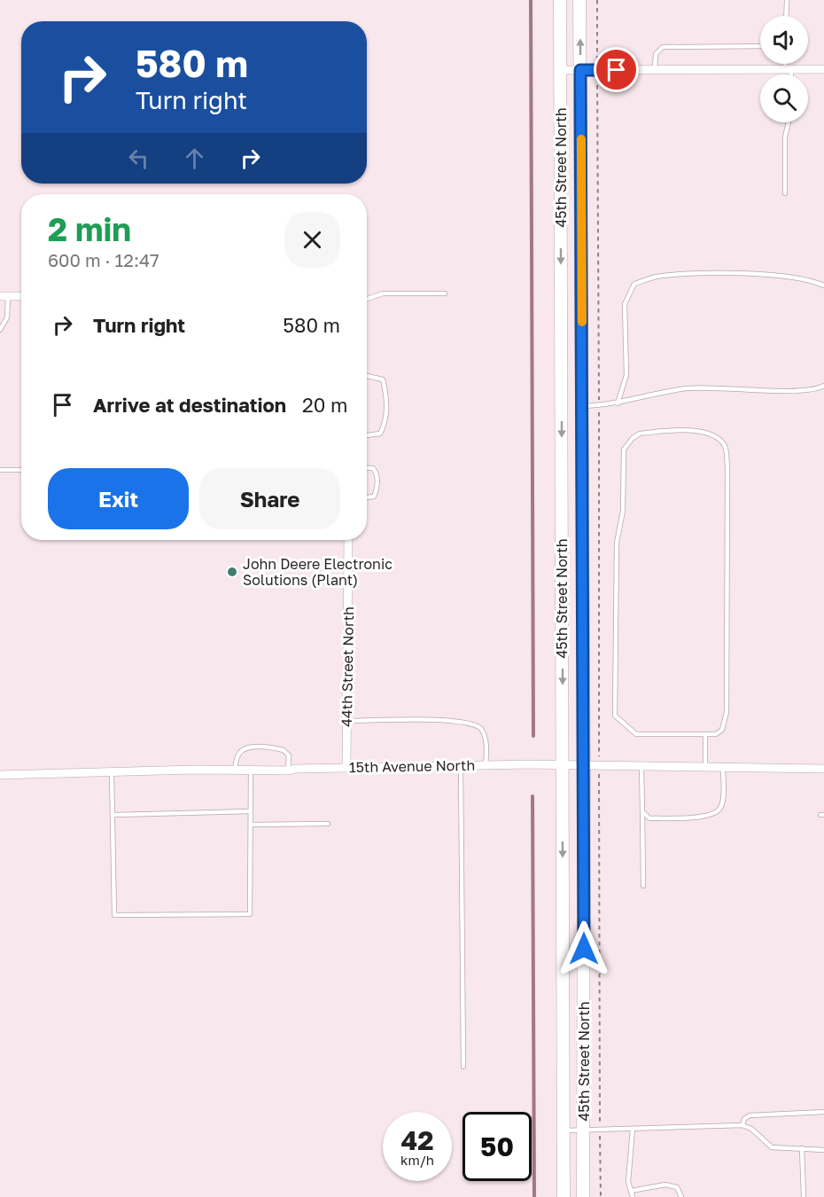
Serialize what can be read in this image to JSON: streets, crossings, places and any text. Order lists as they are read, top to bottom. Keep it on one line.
{"streets":{"main road":["45th Street North"],"street":["44th Street North","15th Avenue North"]},"crossings":[["45th Street North","15th Avenue North"],["44th Street North","15th Avenue North"]],"places":["John Deere Electronic Solutions (Plant)"],"page":{"turn":["580 m","Turn right"],"heading":["2 min","600 m · 12:47"],"list":[{"name":"Turn right","value":"580 m"},{"name":"Arrive at destination","value":"20 m"}],"buttons":["Exit","Share"],"speed":"42 km/h","limit":"50"}}
